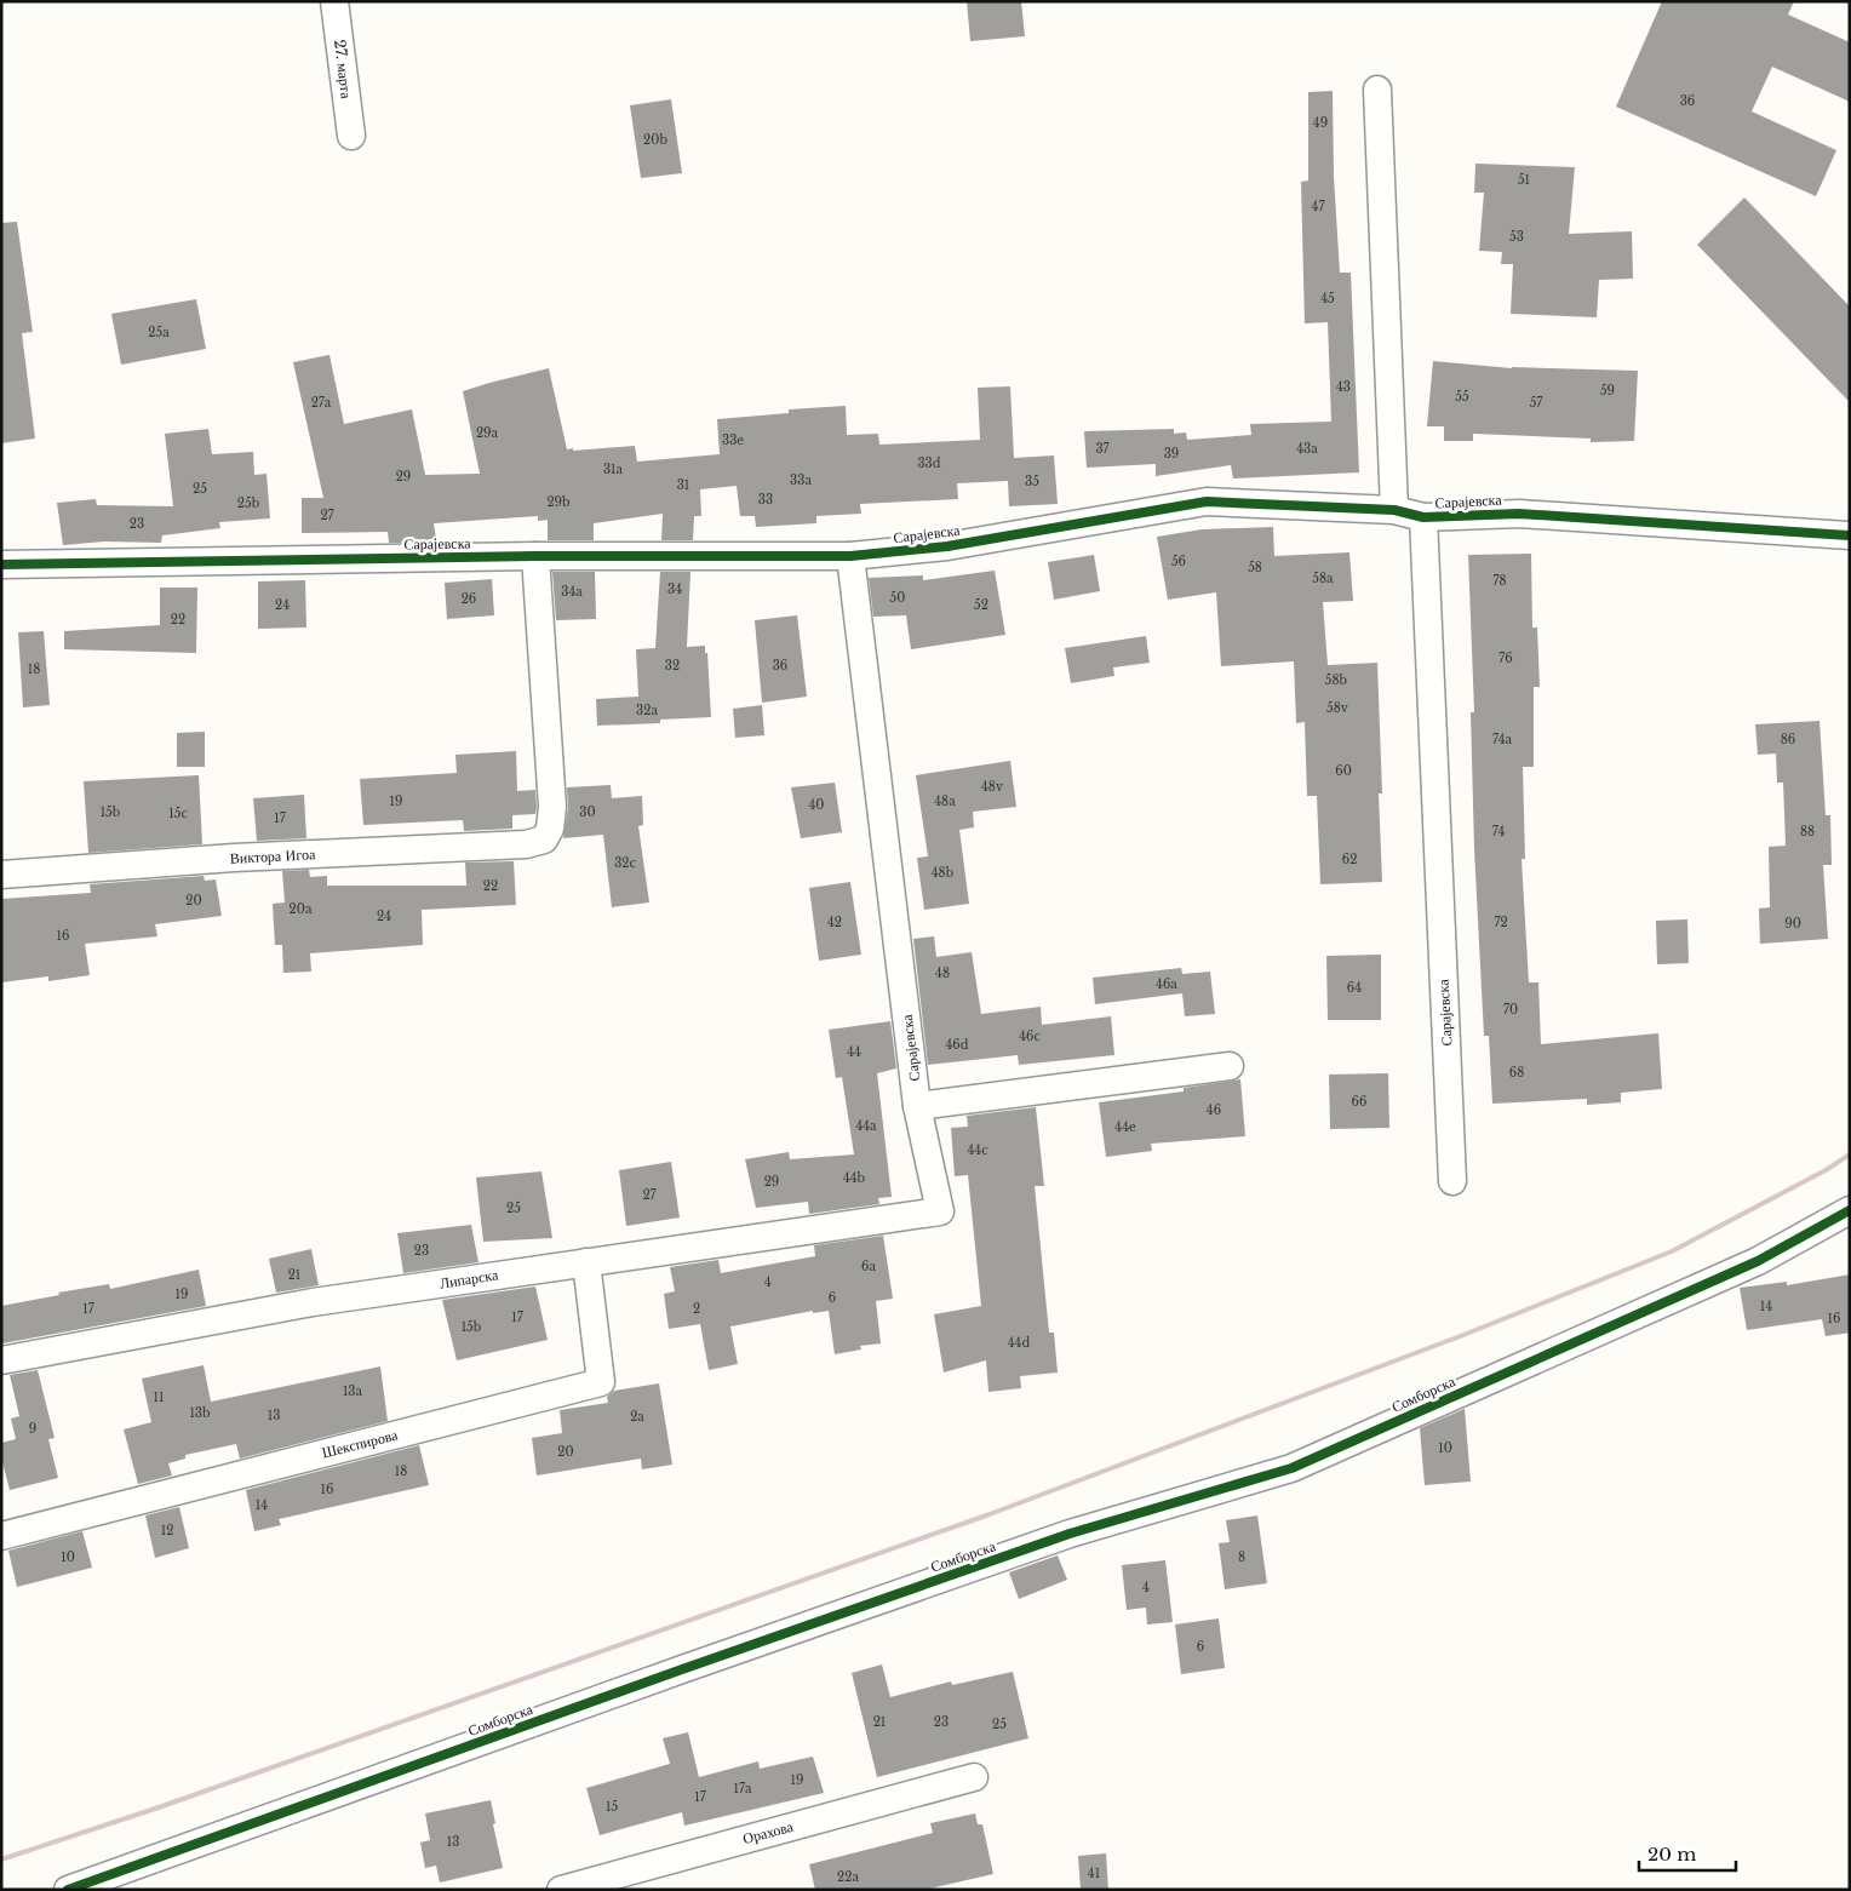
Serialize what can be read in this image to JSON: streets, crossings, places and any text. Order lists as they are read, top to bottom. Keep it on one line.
{"streets":{"street":["27. марта","Сарајевска","Виктора Игоа","Липарска","Сомборска","Шекспирова","Орахова"]},"crossings":[["Сарајевска","Виктора Игоа"],["Сарајевска","Липарска"],["Липарска","Шекспирова"]],"house_numbers":["36","49","20b","51","47","53","45","25a","43","59","55","27a","57","29a","33e","37","43a","39","33d","31a","29","33a","35","31","25","33","29b","25b","27","23","56","58","58a","78","34","34a","50","26","24","52","22","76","32","36","18","58b","58v","32a","74a","86","60","48v","19","48a","40","15b","30","15c","17","74","88","62","32c","48b","22","20","20a","24","42","72","90","16","48","46a","64","70","46c","46d","44","68","66","46","44a","44e","44c","44b","29","27","25","23","6a","21","4","19","6","14","17","2","17","16","15b","44d","13a","11","13b","13","2a","9","10","20","18","16","14","12","10","8","4","6","21","23","25","19","17a","17","15","13","41","22a"],"scale_bar":"20 m"}
